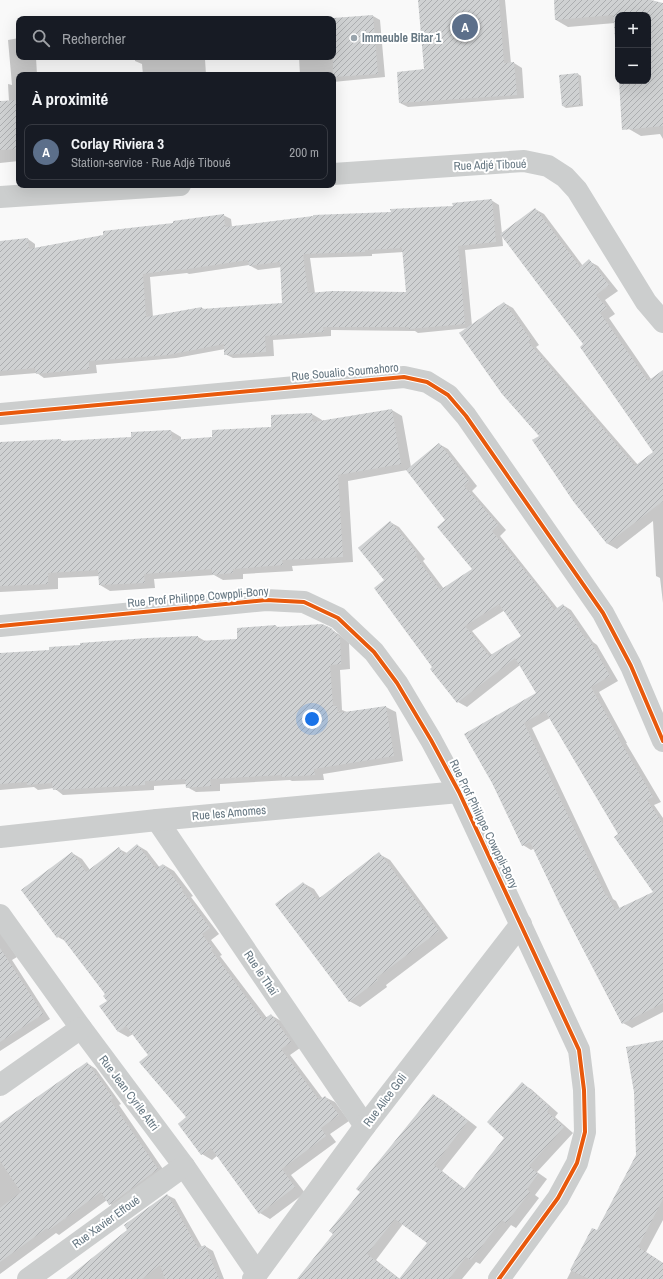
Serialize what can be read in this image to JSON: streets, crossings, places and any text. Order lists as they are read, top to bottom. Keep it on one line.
{"streets":{"street":["Rue Adjé Tiboué","Rue Soualio Soumahoro","Rue Prof Philippe Cowppli-Bony","Rue les Amomes","Rue le Thaï","Rue Jean Cyrile Attri","Rue Alice Goli","Rue Xavier Effoué"]},"crossings":[["Rue Prof Philippe Cowppli-Bony","Rue les Amomes"],["Rue Prof Philippe Cowppli-Bony","Rue Alice Goli"],["Rue les Amomes","Rue le Thaï"],["Rue le Thaï","Rue Alice Goli"],["Rue Jean Cyrile Attri","Rue Alice Goli"],["Rue Jean Cyrile Attri","Rue Xavier Effoué"]],"places":["Immeuble Bitar 1"],"page":{"map_buttons":["+","−"],"pins":"A","search":"Rechercher","heading":"À proximité","list":[{"mark":"A","name":"Corlay Riviera 3","note":"Station-service · Rue Adjé Tiboué","value":"200 m"}]}}
